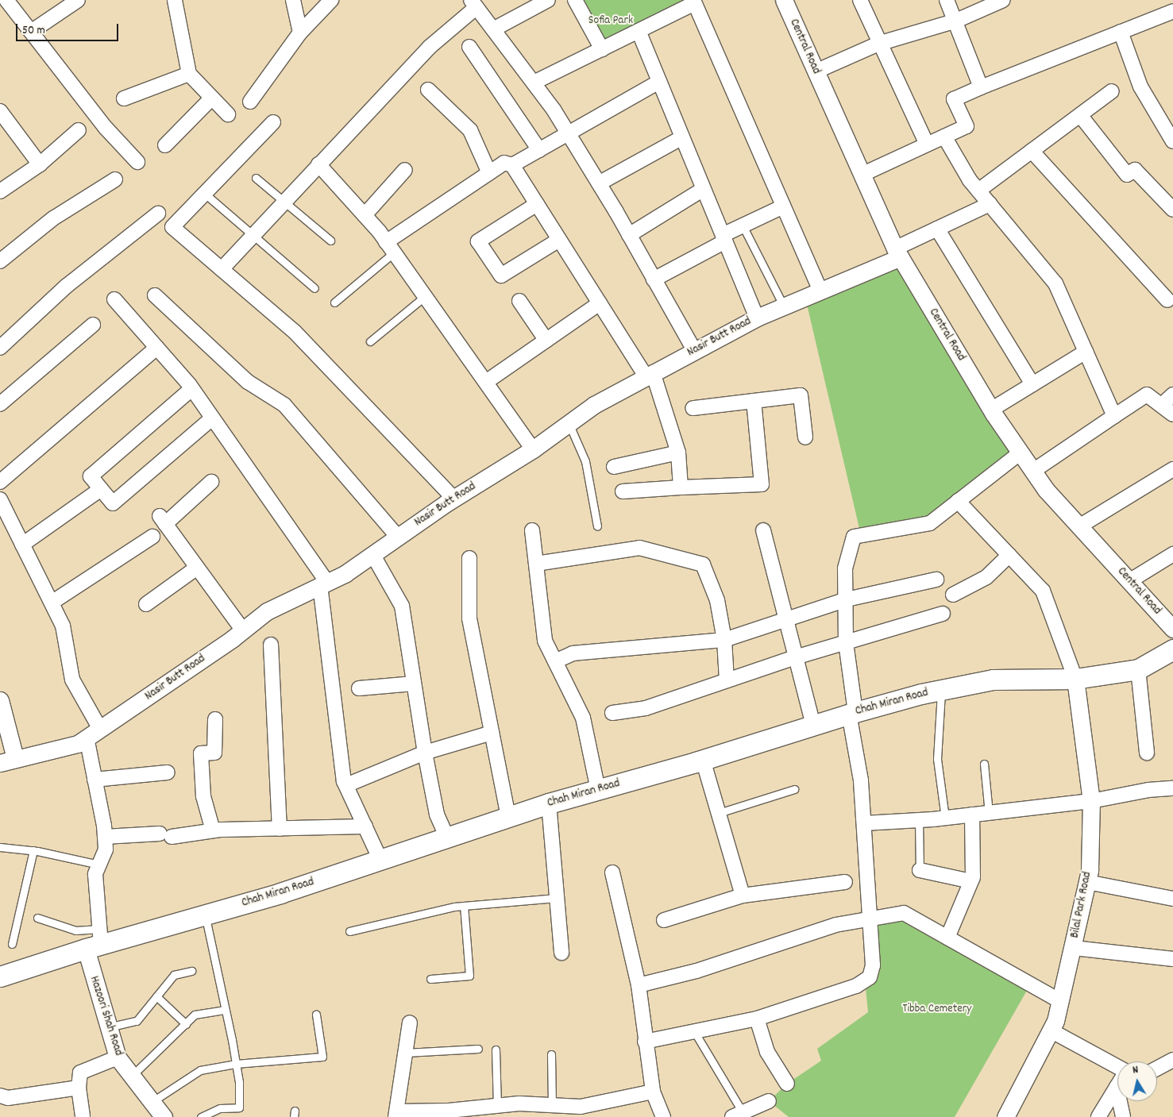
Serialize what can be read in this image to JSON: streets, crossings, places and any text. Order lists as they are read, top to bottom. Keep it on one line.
{"streets":{"main road":["Chah Miran Road"],"street":["Central Road","Nasir Butt Road","Bilal Park Road","Hazoori Shah Road"]},"crossings":[["Central Road","Nasir Butt Road"],["Chah Miran Road","Bilal Park Road"],["Chah Miran Road","Hazoori Shah Road"]],"parks":["Sofia Park","Tibba Cemetery"],"scale_bar":"50 m","north":"top"}
